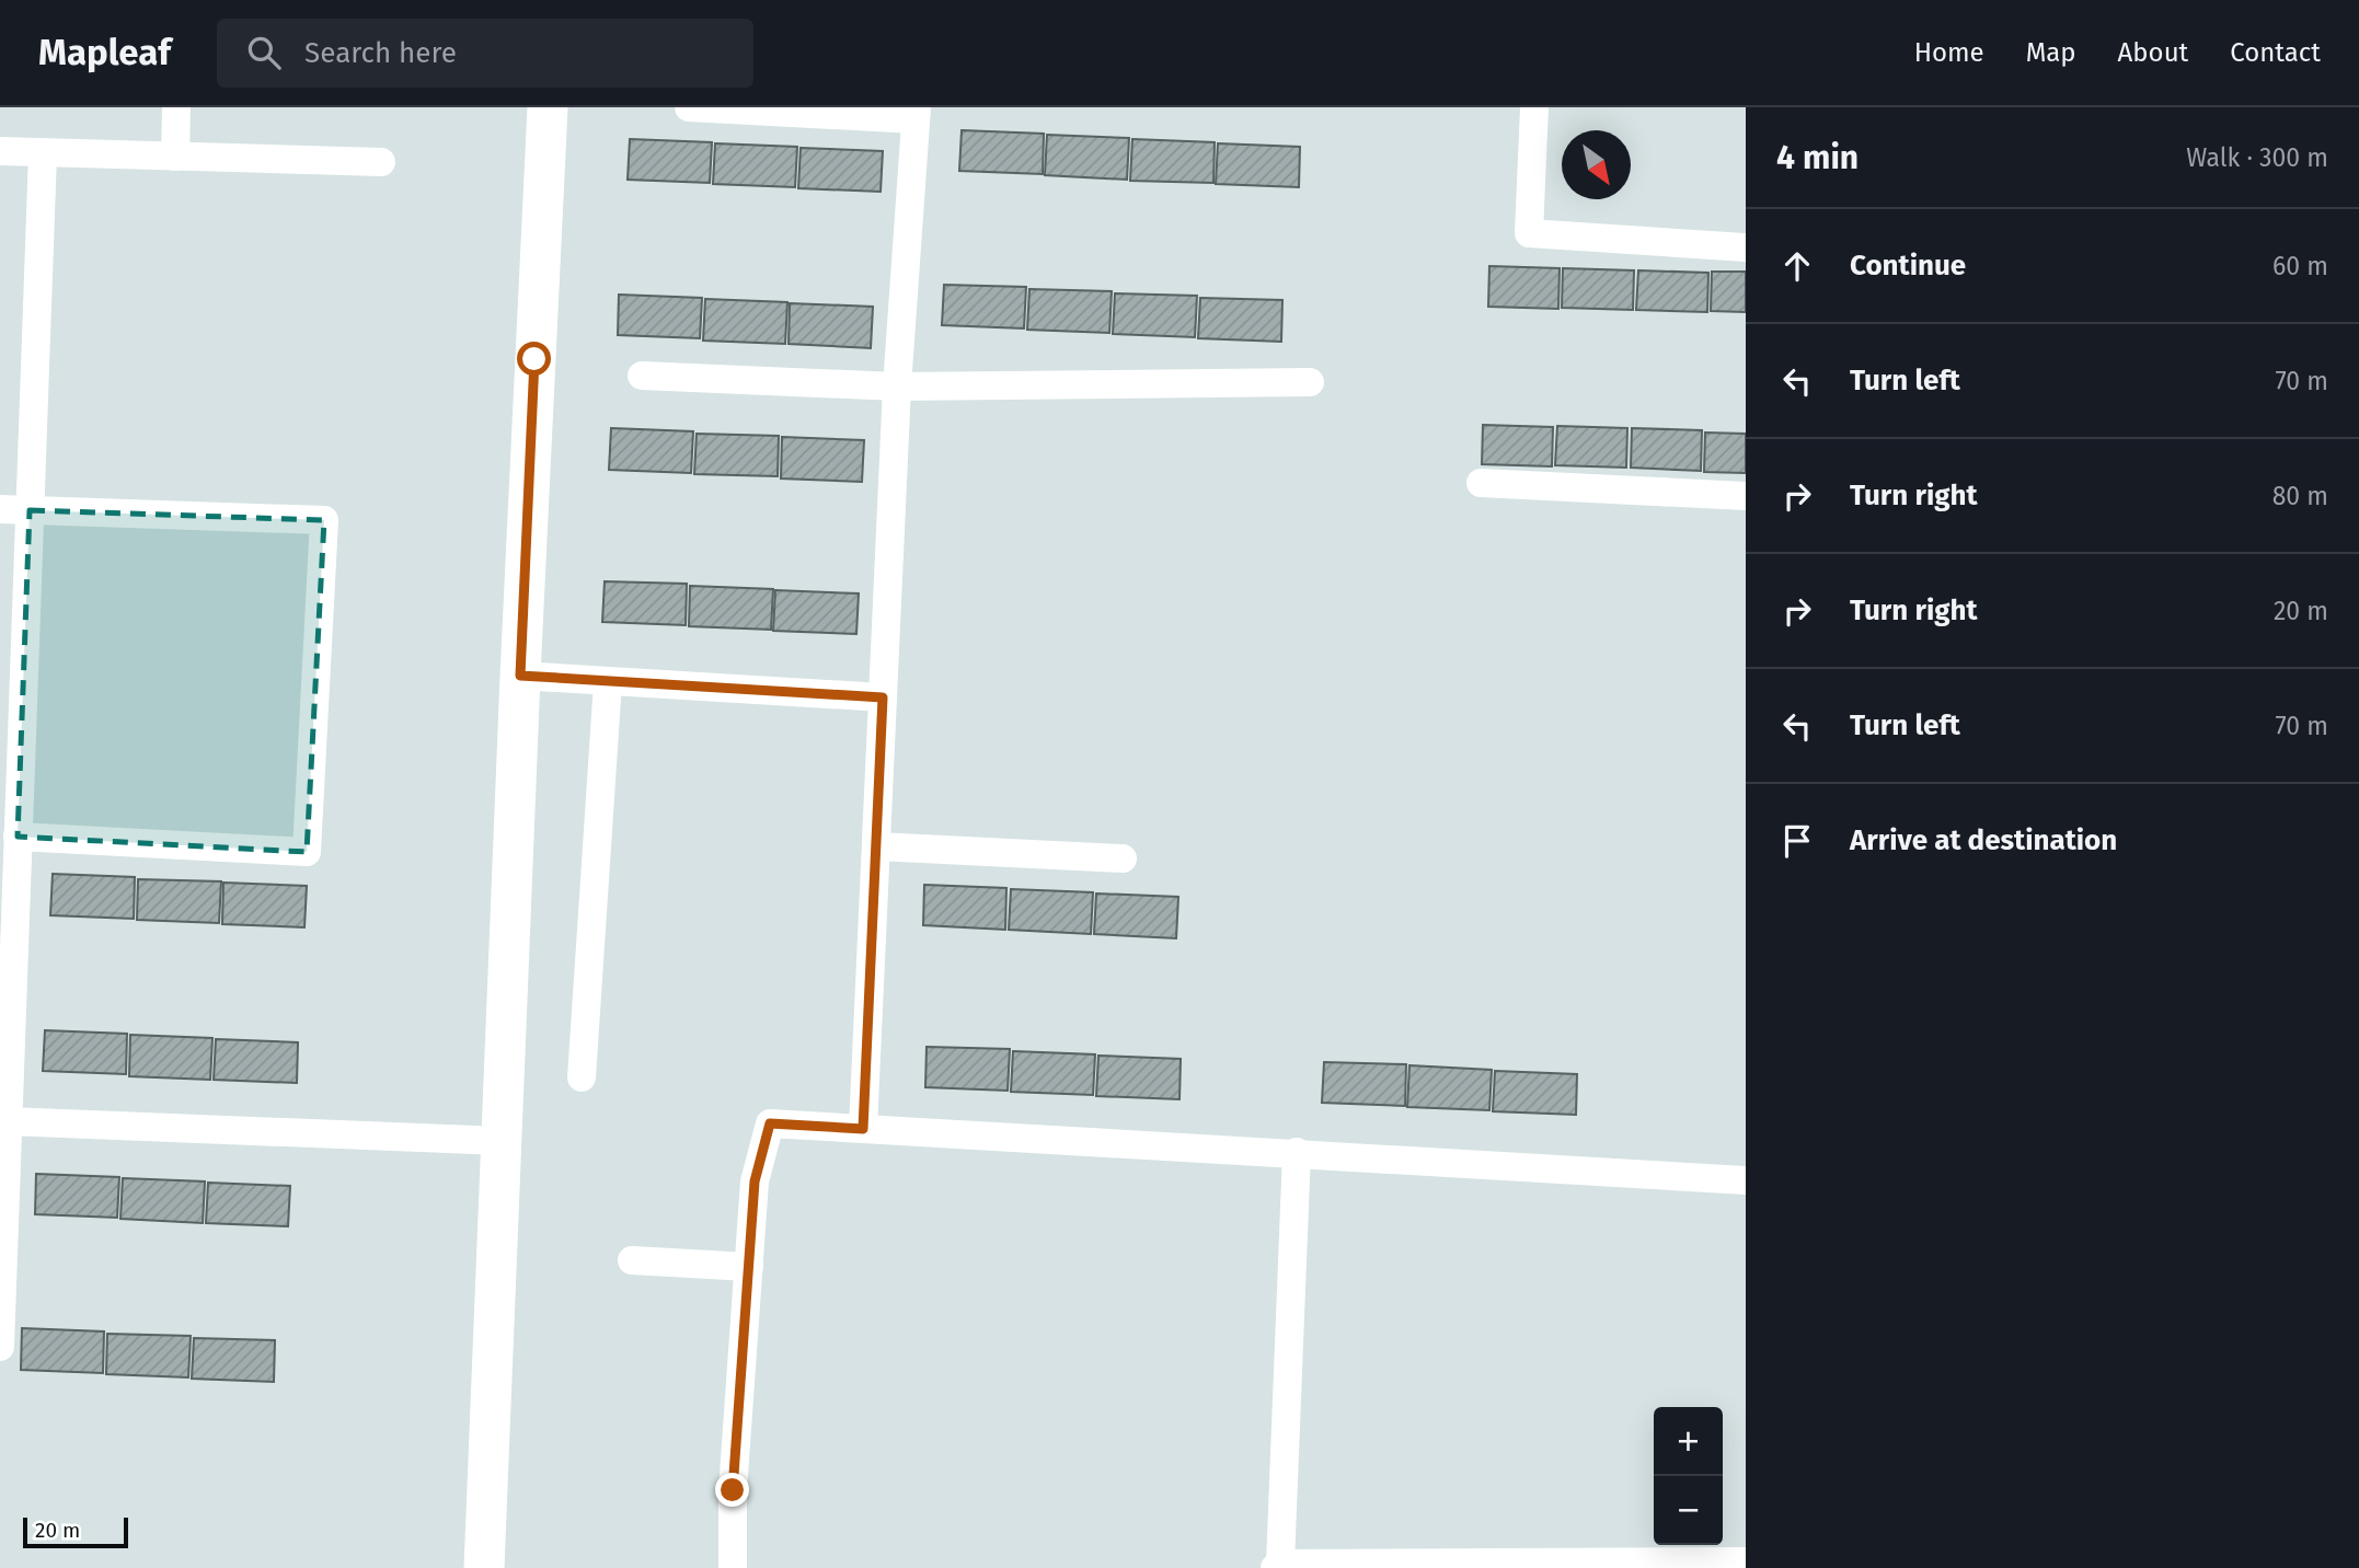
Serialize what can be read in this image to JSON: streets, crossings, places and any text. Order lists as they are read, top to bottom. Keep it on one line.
{"scale_bar":"20 m","north":"bottom right","page":{"header":"Mapleaf","search":"Search here","nav":["Home","Map","About","Contact"],"heading":["4 min","Walk · 300 m"],"list":[["Continue","60 m"],["Turn left","70 m"],["Turn right","80 m"],["Turn right","20 m"],["Turn left","70 m"],"Arrive at destination"],"map_buttons":["+","−"],"scale":"20 m"}}
